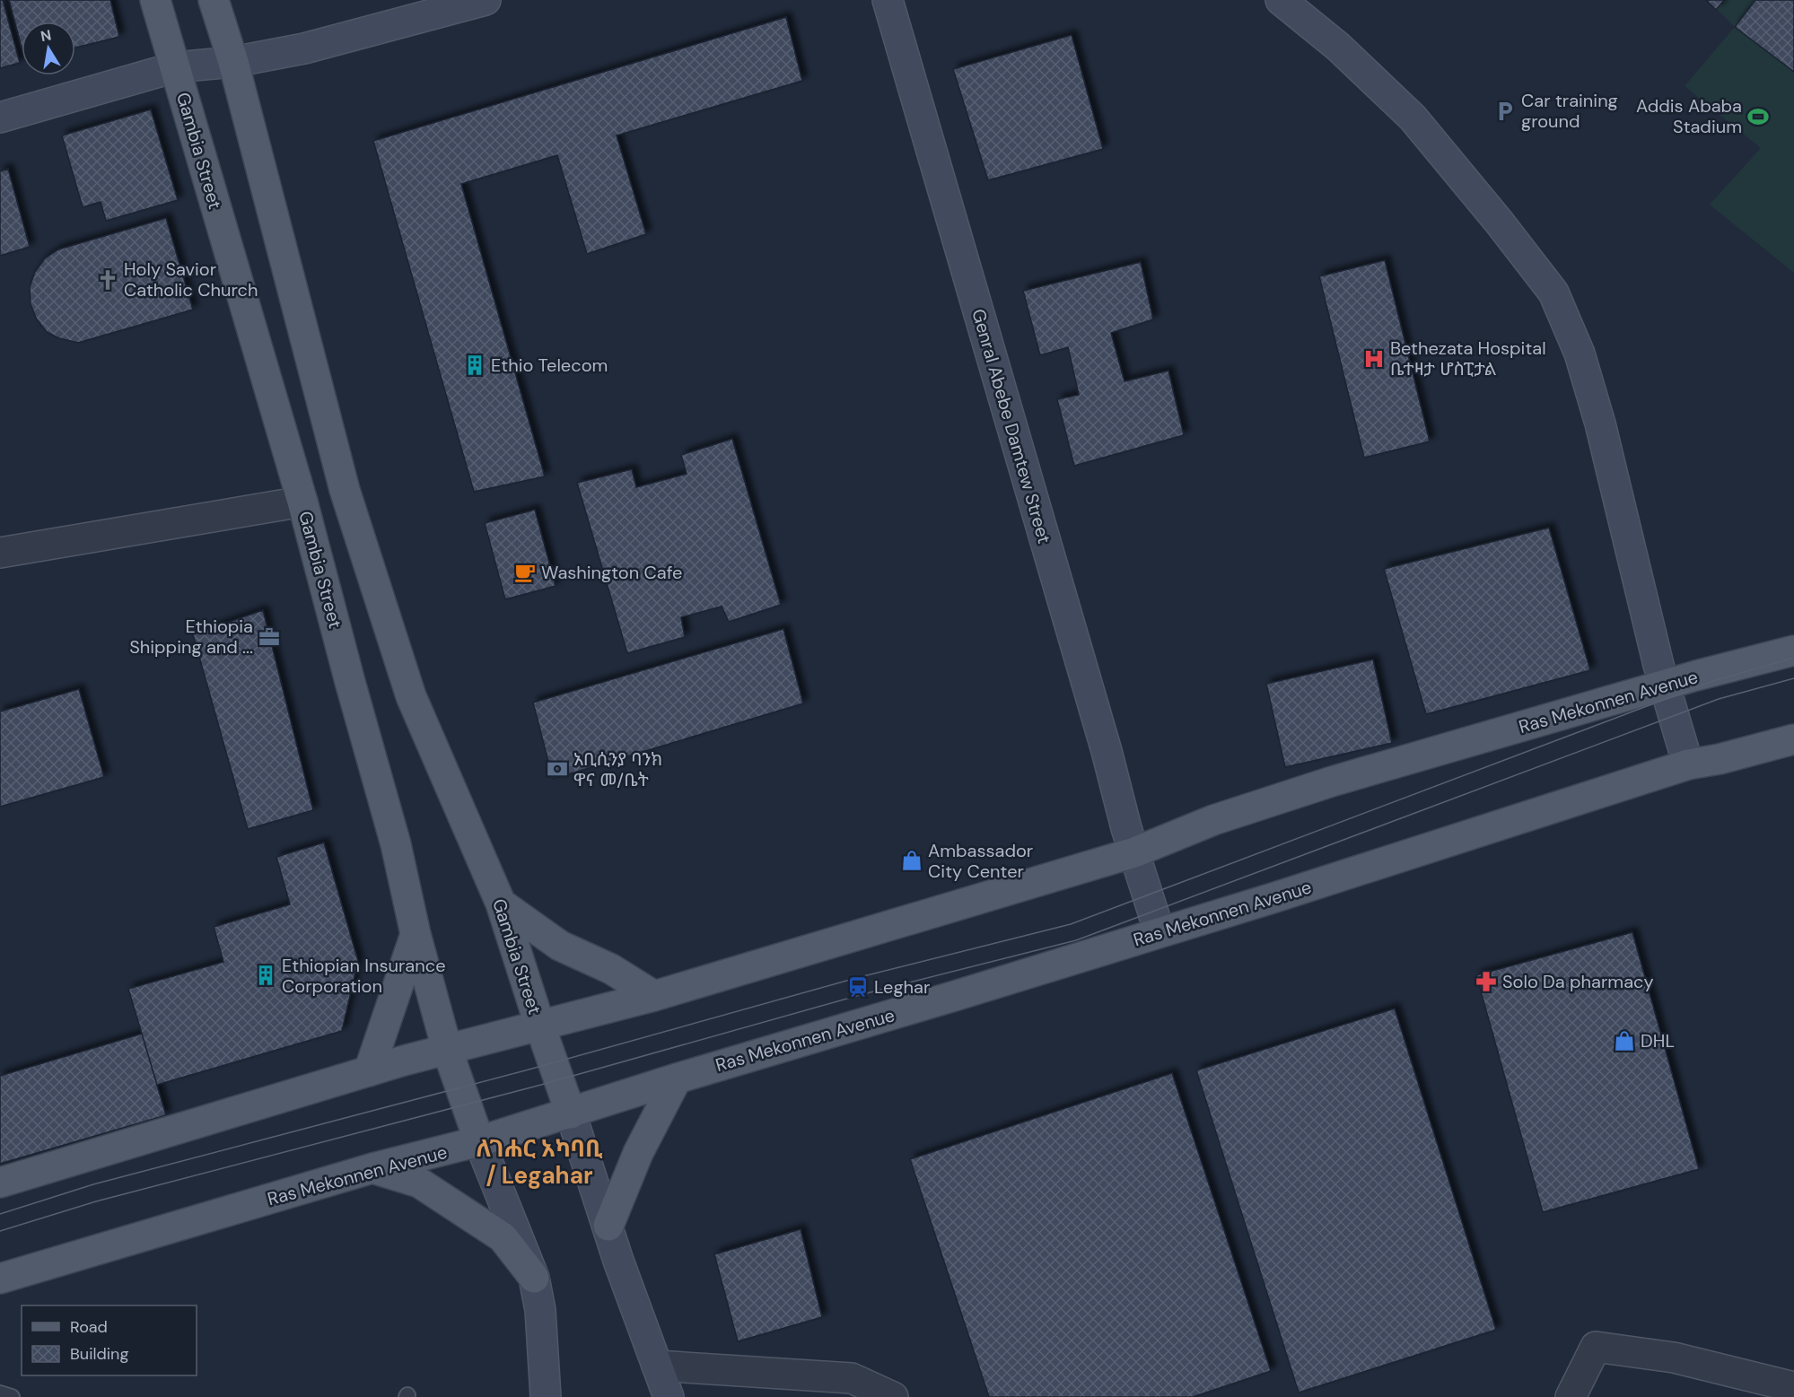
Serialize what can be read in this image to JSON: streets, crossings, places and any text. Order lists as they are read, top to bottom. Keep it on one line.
{"streets":{"main road":["Gambia Street","Genral Abebe Damtew Street","Ras Mekonnen Avenue"]},"crossings":[["Gambia Street","Ras Mekonnen Avenue"],["Genral Abebe Damtew Street","Ras Mekonnen Avenue"]],"districts":["ለገሐር አካባቢ / Legahar"],"places":{"parking":["Car training ground"],"sports":["Addis Ababa Stadium"],"church":["Holy Savior Catholic Church"],"hospital":["Bethezata Hospital ቤተዛታ ሆስፒታል"],"building":["Ethio Telecom","Ethiopian Insurance Corporation"],"cafe":["Washington Cafe"],"office":["Ethiopia Shipping and ..."],"bank":["አቢሲንያ ባንክ ዋና መ/ቤት"],"shop":["Ambassador City Center","DHL"],"pharmacy":["Solo Da pharmacy"],"station":["Leghar"]},"legend":["Road","Building"],"north":"top"}
